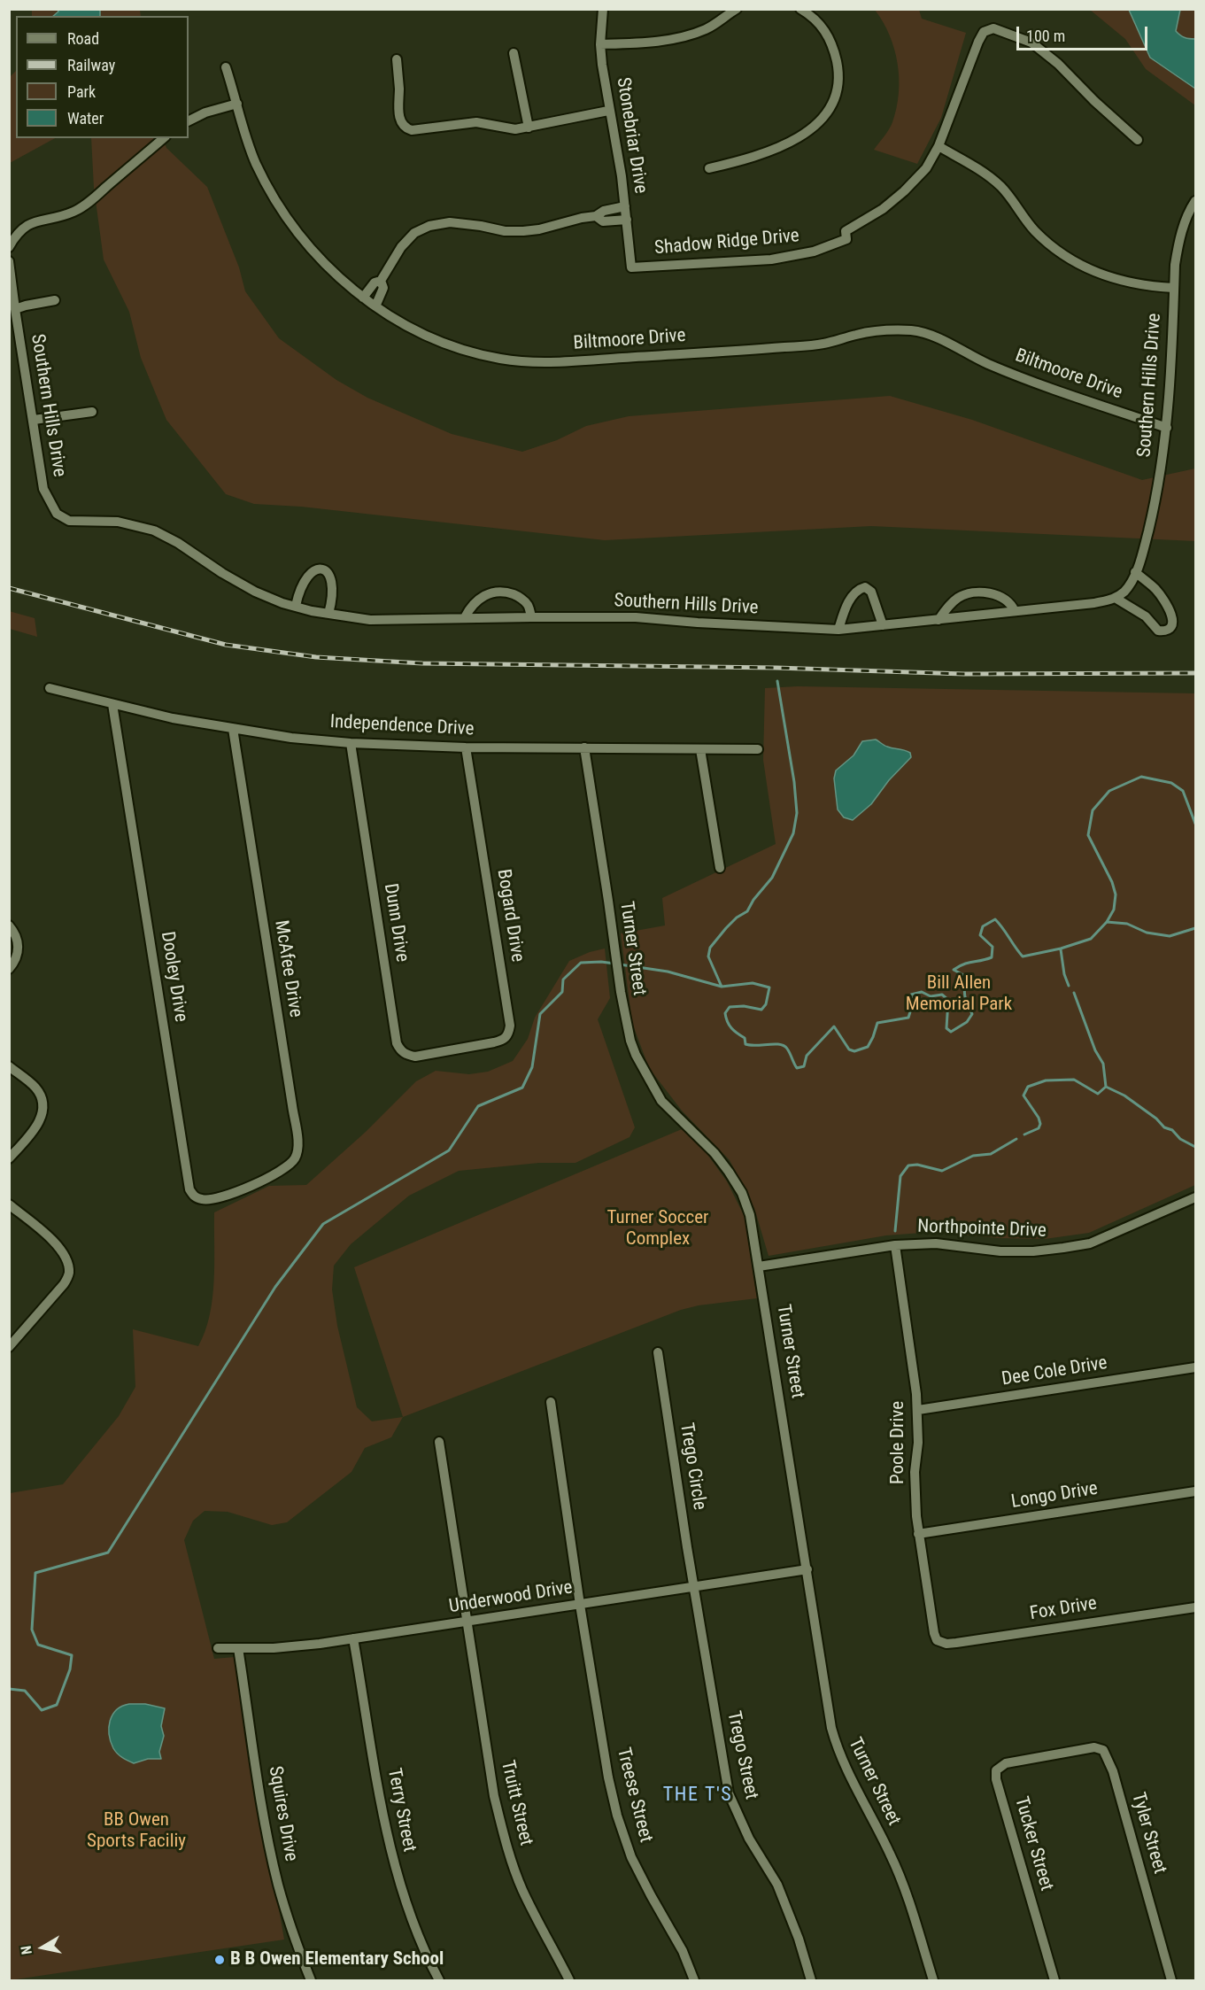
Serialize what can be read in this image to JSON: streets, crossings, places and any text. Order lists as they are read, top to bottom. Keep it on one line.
{"streets":{"street":["Stonebriar Drive","Shadow Ridge Drive","Biltmoore Drive","Southern Hills Drive","Independence Drive","Bogard Drive","Dunn Drive","Turner Street","McAfee Drive","Dooley Drive","Northpointe Drive","Dee Cole Drive","Poole Drive","Trego Circle","Longo Drive","Underwood Drive","Fox Drive","Trego Street","Treese Street","Truitt Street","Terry Street","Squires Drive","Tyler Street","Tucker Street"]},"crossings":[["Stonebriar Drive","Shadow Ridge Drive"],["Biltmoore Drive","Southern Hills Drive"],["Independence Drive","Bogard Drive"],["Independence Drive","Dunn Drive"],["Independence Drive","Turner Street"],["Independence Drive","McAfee Drive"],["Independence Drive","Dooley Drive"],["Bogard Drive","Dunn Drive"],["Turner Street","Northpointe Drive"],["Turner Street","Underwood Drive"],["McAfee Drive","Dooley Drive"],["Northpointe Drive","Poole Drive"],["Dee Cole Drive","Poole Drive"],["Poole Drive","Longo Drive"],["Poole Drive","Fox Drive"],["Trego Circle","Underwood Drive"],["Trego Circle","Trego Street"],["Underwood Drive","Trego Street"],["Underwood Drive","Treese Street"],["Underwood Drive","Truitt Street"],["Underwood Drive","Terry Street"],["Underwood Drive","Squires Drive"],["Tyler Street","Tucker Street"]],"districts":["THE T'S"],"parks":["Bill Allen Memorial Park","Turner Soccer Complex","BB Owen Sports Faciliy"],"places":["B B Owen Elementary School"],"legend":["Road","Railway","Park","Water"],"scale_bar":"100 m","north":"left"}
